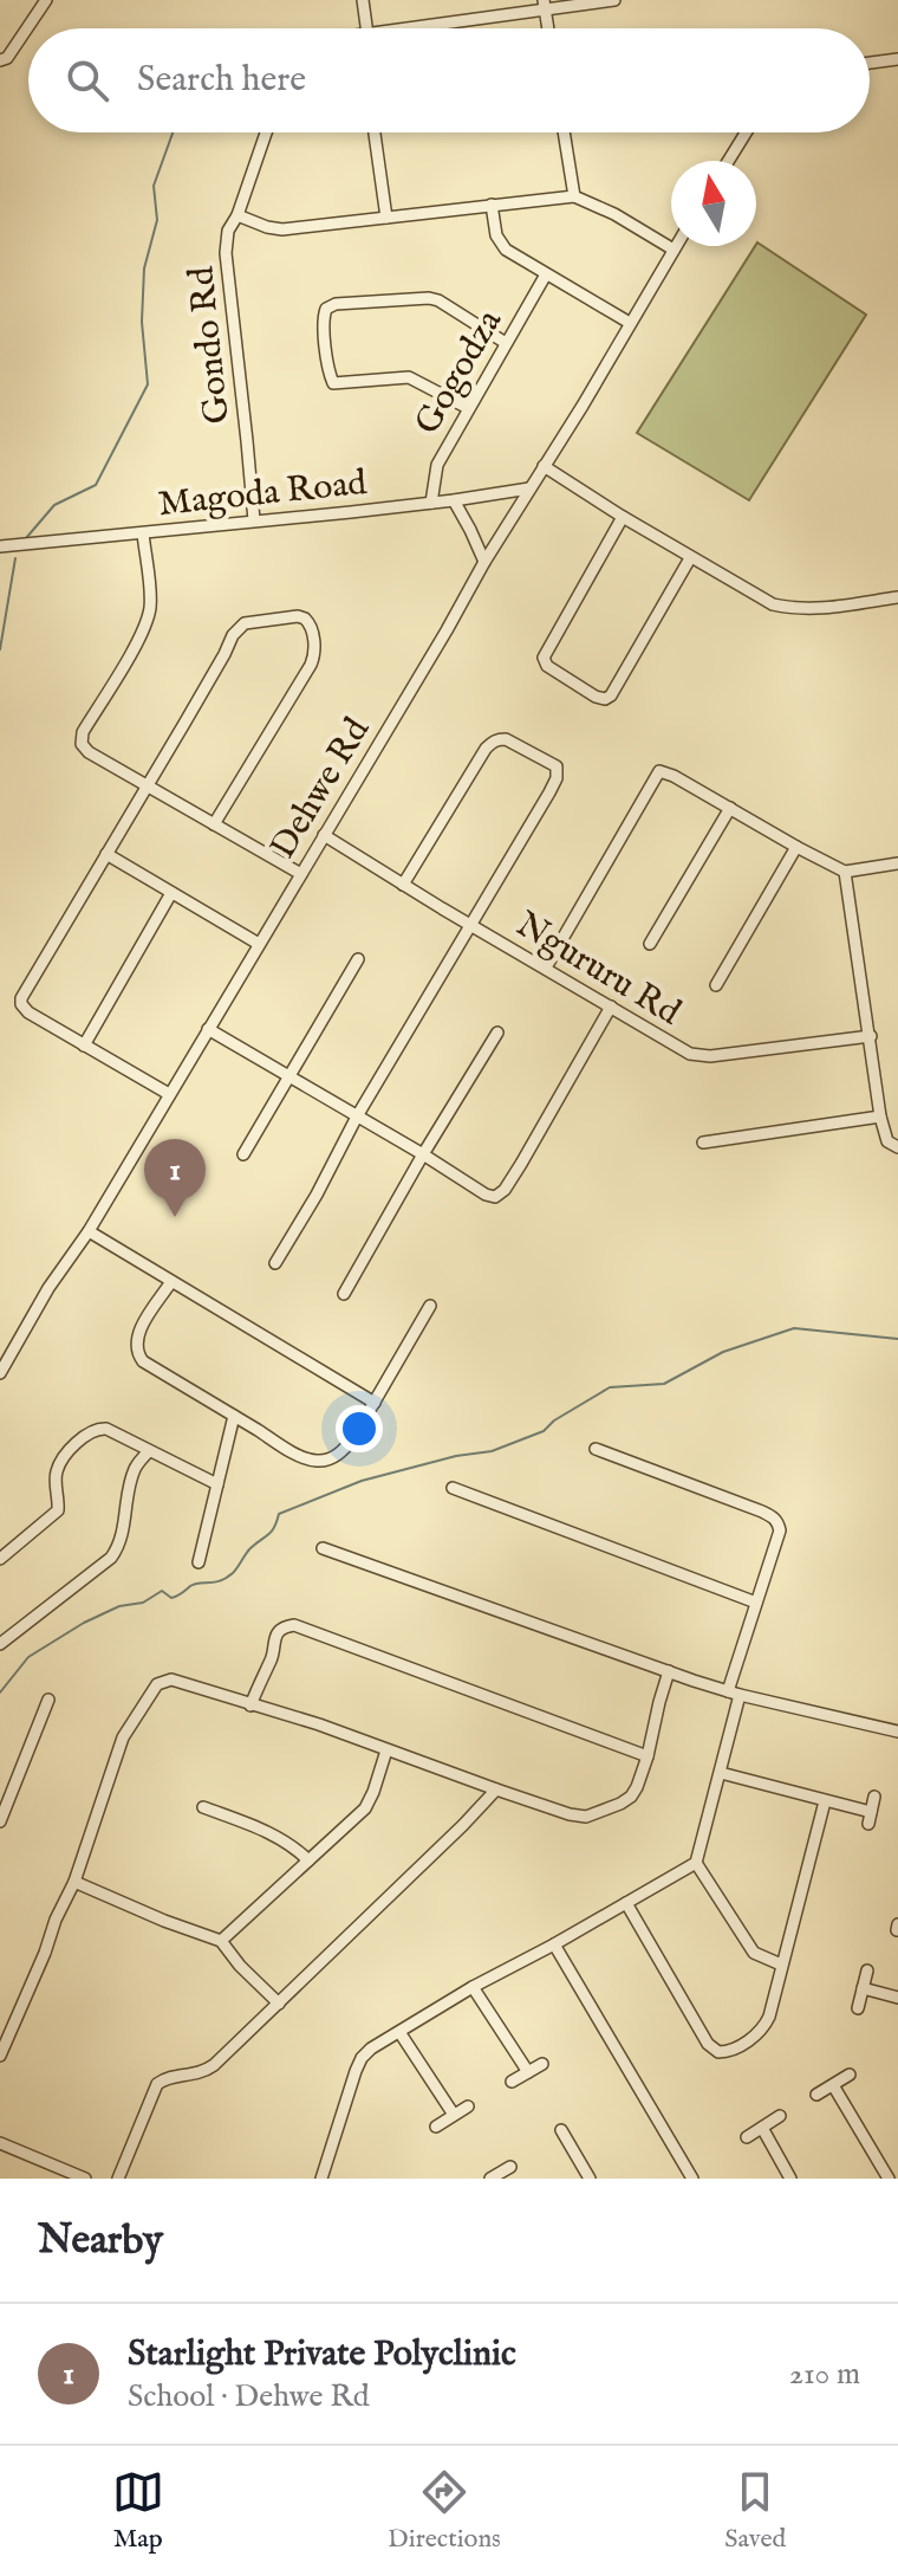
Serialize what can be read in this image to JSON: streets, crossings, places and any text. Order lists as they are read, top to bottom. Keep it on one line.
{"streets":{"street":["Gondo Rd","Gogodza","Magoda Road","Dehwe Rd","Ngururu Rd"]},"crossings":[["Gondo Rd","Magoda Road"],["Gogodza","Magoda Road"],["Magoda Road","Dehwe Rd"],["Dehwe Rd","Ngururu Rd"]],"north":"top","page":{"search":"Search here","pins":"1","heading":"Nearby","list":[{"mark":"1","name":"Starlight Private Polyclinic","note":"School · Dehwe Rd","value":"210 m"}],"nav":["Map","Directions","Saved"]}}
